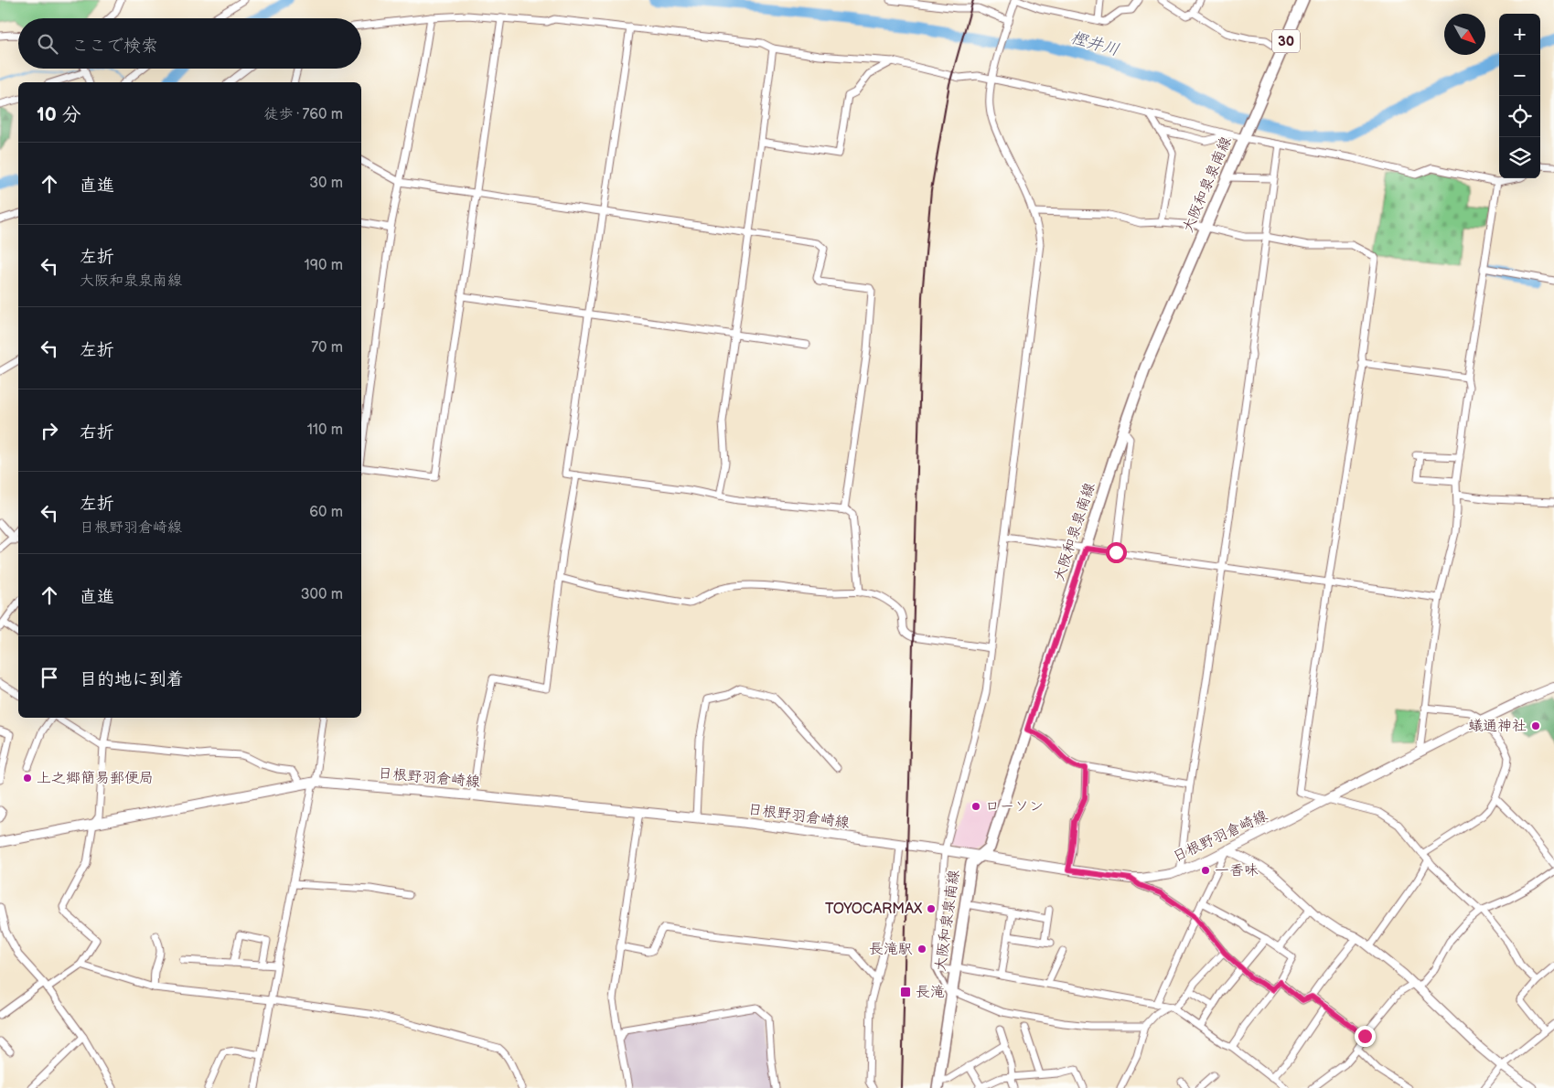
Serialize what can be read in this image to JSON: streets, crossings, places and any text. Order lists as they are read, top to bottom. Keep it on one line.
{"streets":{"main road":["30","大阪和泉泉南線","日根野羽倉崎線"]},"crossings":[["大阪和泉泉南線","日根野羽倉崎線"]],"water":["樫井川"],"places":{"other":["蟻通神社","上之郷簡易郵便局","ローソン","一香味","TOYOCARMAX","長滝駅"],"transit":["長滝"]},"north":"bottom right","page":{"map_buttons":["+","−"],"search":"ここで検索","heading":["10 分","徒歩 · 760 m"],"list":[["直進","30 m"],["左折","大阪和泉泉南線","190 m"],["左折","70 m"],["右折","110 m"],["左折","日根野羽倉崎線","60 m"],["直進","300 m"],"目的地に到着"]}}
